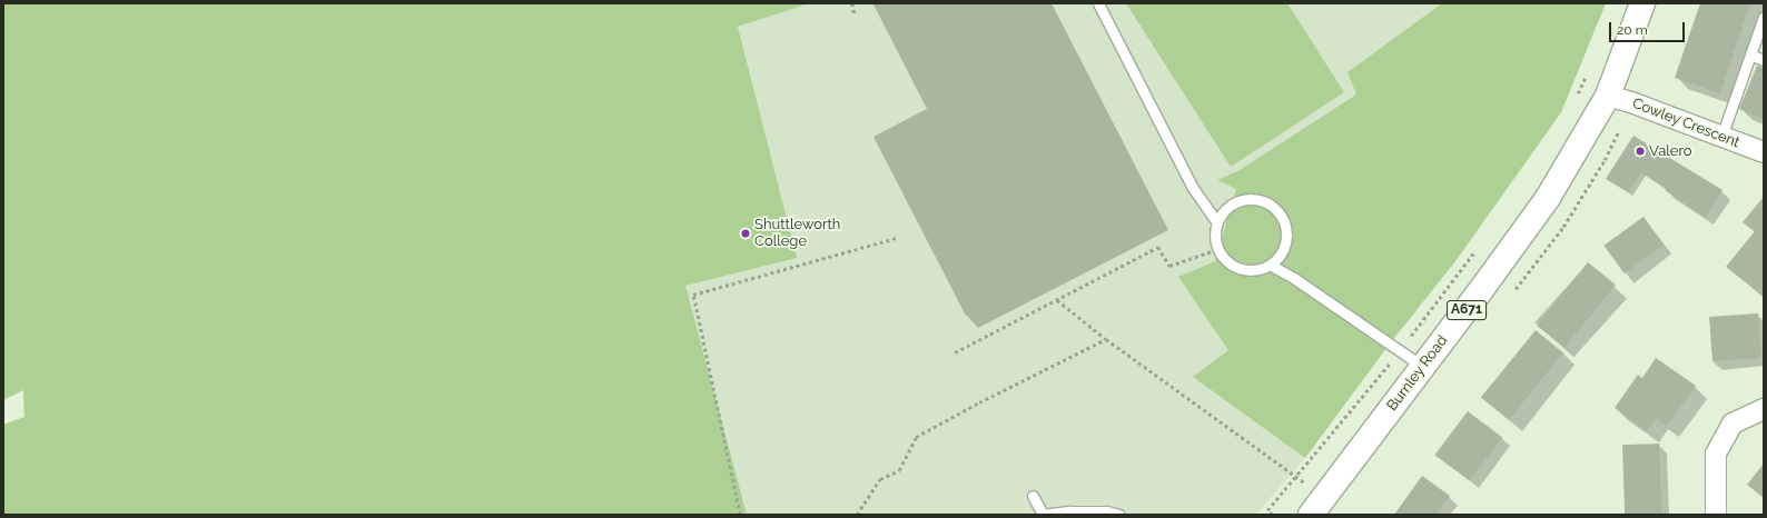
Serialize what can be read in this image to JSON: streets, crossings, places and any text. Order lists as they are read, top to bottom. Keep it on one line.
{"streets":{"main road":["A671","Burnley Road"],"street":["Cowley Crescent"]},"crossings":[["Cowley Crescent","A671"],["Cowley Crescent","Burnley Road"],["A671","Burnley Road"]],"places":["Valero","Shuttleworth College"],"scale_bar":"20 m"}
